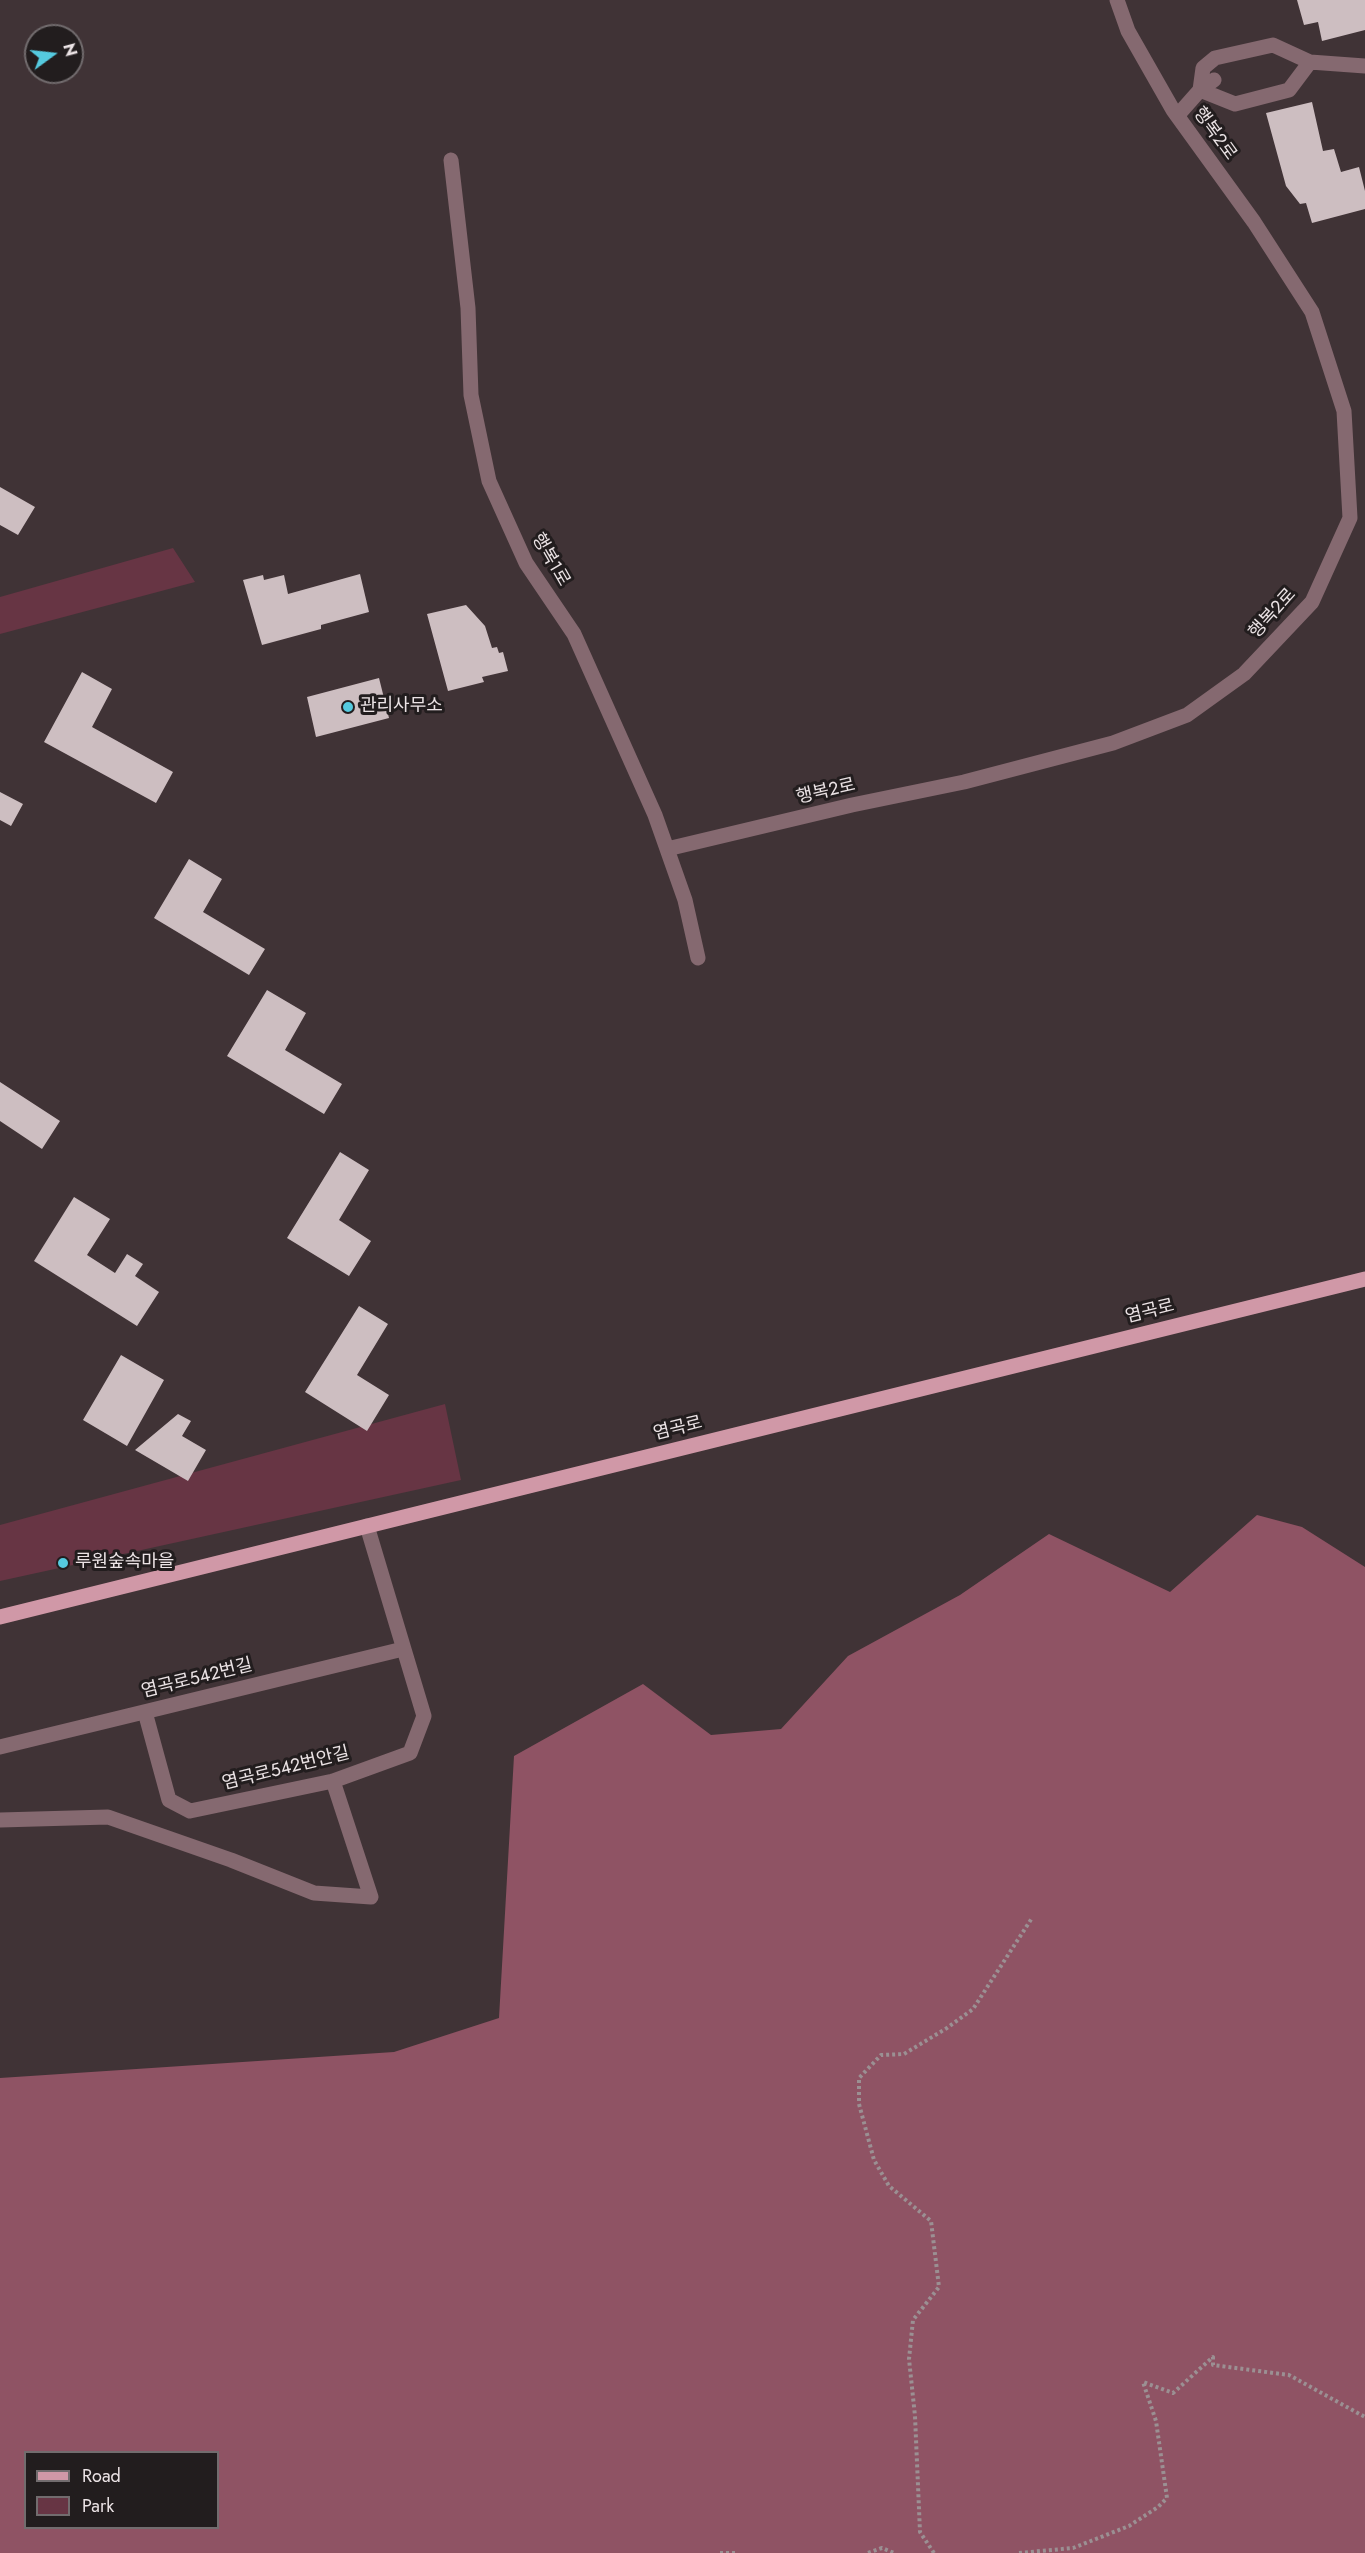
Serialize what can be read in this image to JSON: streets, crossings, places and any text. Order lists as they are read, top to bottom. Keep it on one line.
{"streets":{"main road":["염곡로"],"street":["행복2로","행복1로","염곡로542번길","염곡로542번안길"]},"crossings":[["행복2로","행복1로"],["염곡로","염곡로542번안길"],["염곡로542번길","염곡로542번안길"]],"places":["관리사무소","루원숲속마을"],"legend":["Road","Park"],"north":"right"}
